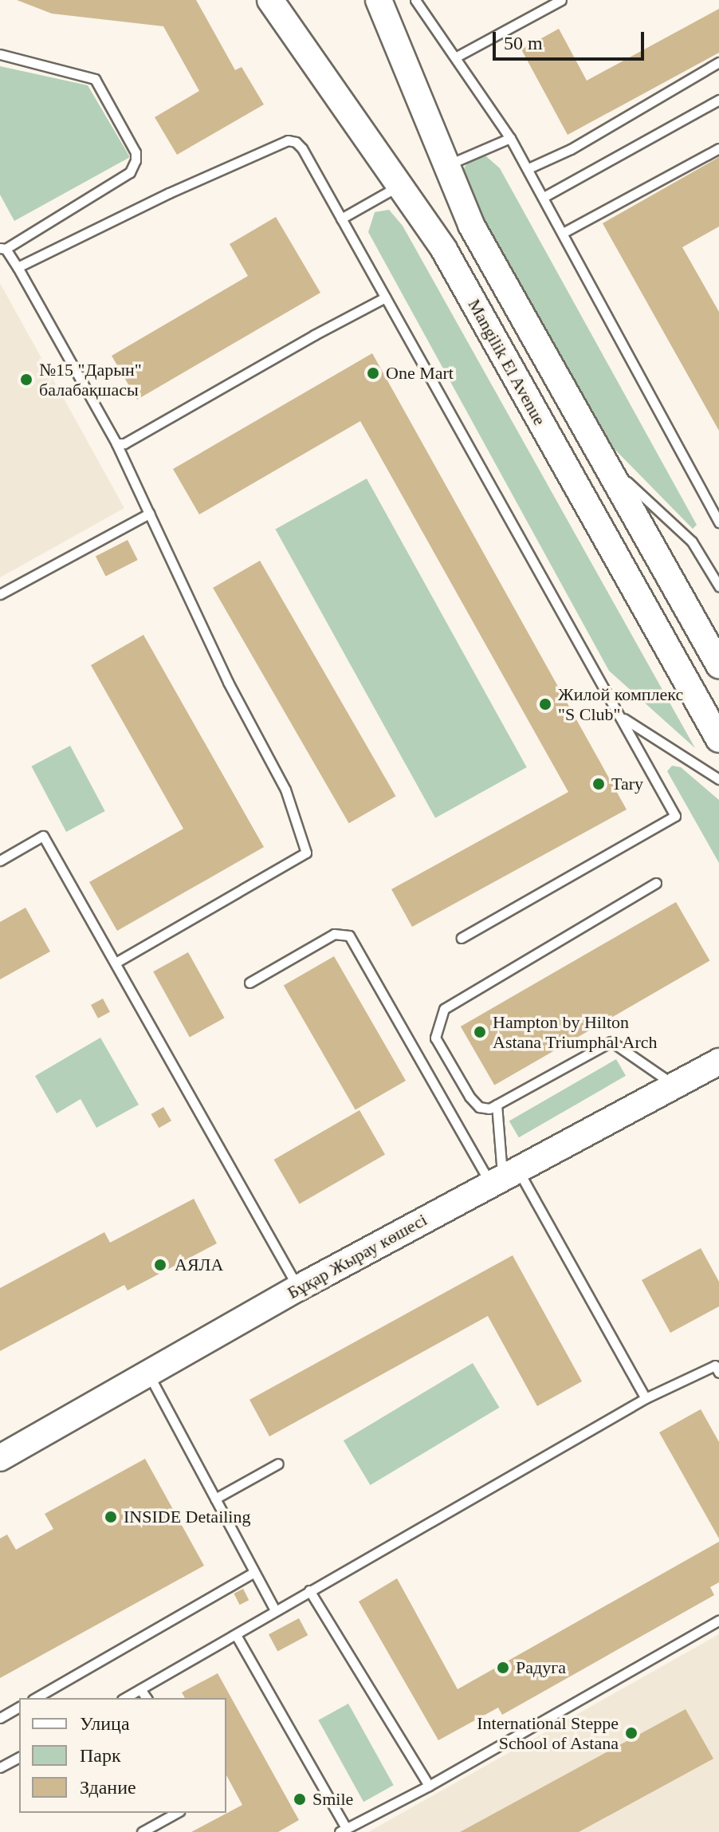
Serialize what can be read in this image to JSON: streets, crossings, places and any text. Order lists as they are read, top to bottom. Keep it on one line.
{"streets":{"main road":["Mangilik El Avenue","Бұқар Жырау көшесі"]},"places":["One Mart","№15 \"Дарын\" балабақшасы","Жилой комплекс \"S Club\"","Tary","Hampton by Hilton Astana Triumphal Arch","АЯЛА","INSIDE Detailing","Радуга","International Steppe School of Astana","Smile"],"legend":["Улица","Парк","Здание"],"scale_bar":"50 m"}
